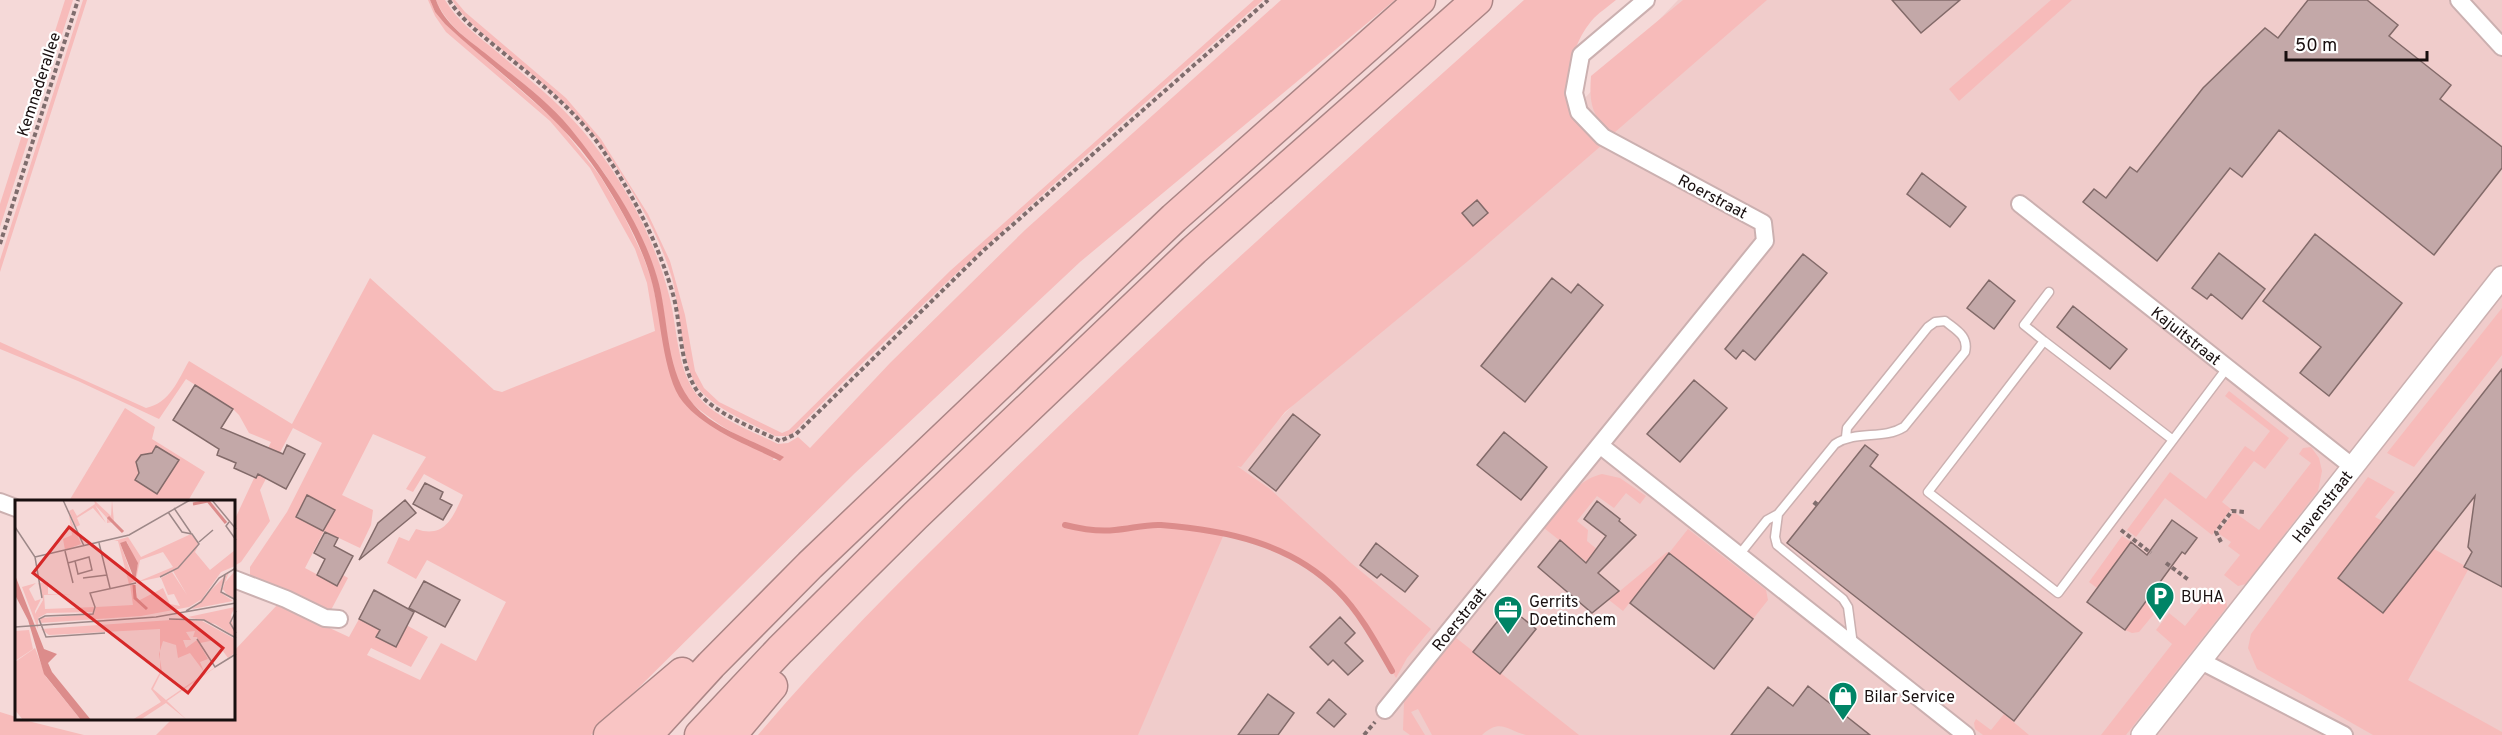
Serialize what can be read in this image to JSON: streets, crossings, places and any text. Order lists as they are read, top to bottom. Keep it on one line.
{"streets":{"street":["Roerstraat","Kajuitstraat","Havenstraat"],"path":["Kemnaderallee"]},"crossings":[["Kajuitstraat","Havenstraat"]],"places":{"parking":["BUHA"],"office":["Gerrits Doetinchem"],"shop":["Bilar Service"]},"scale_bar":"50 m"}
